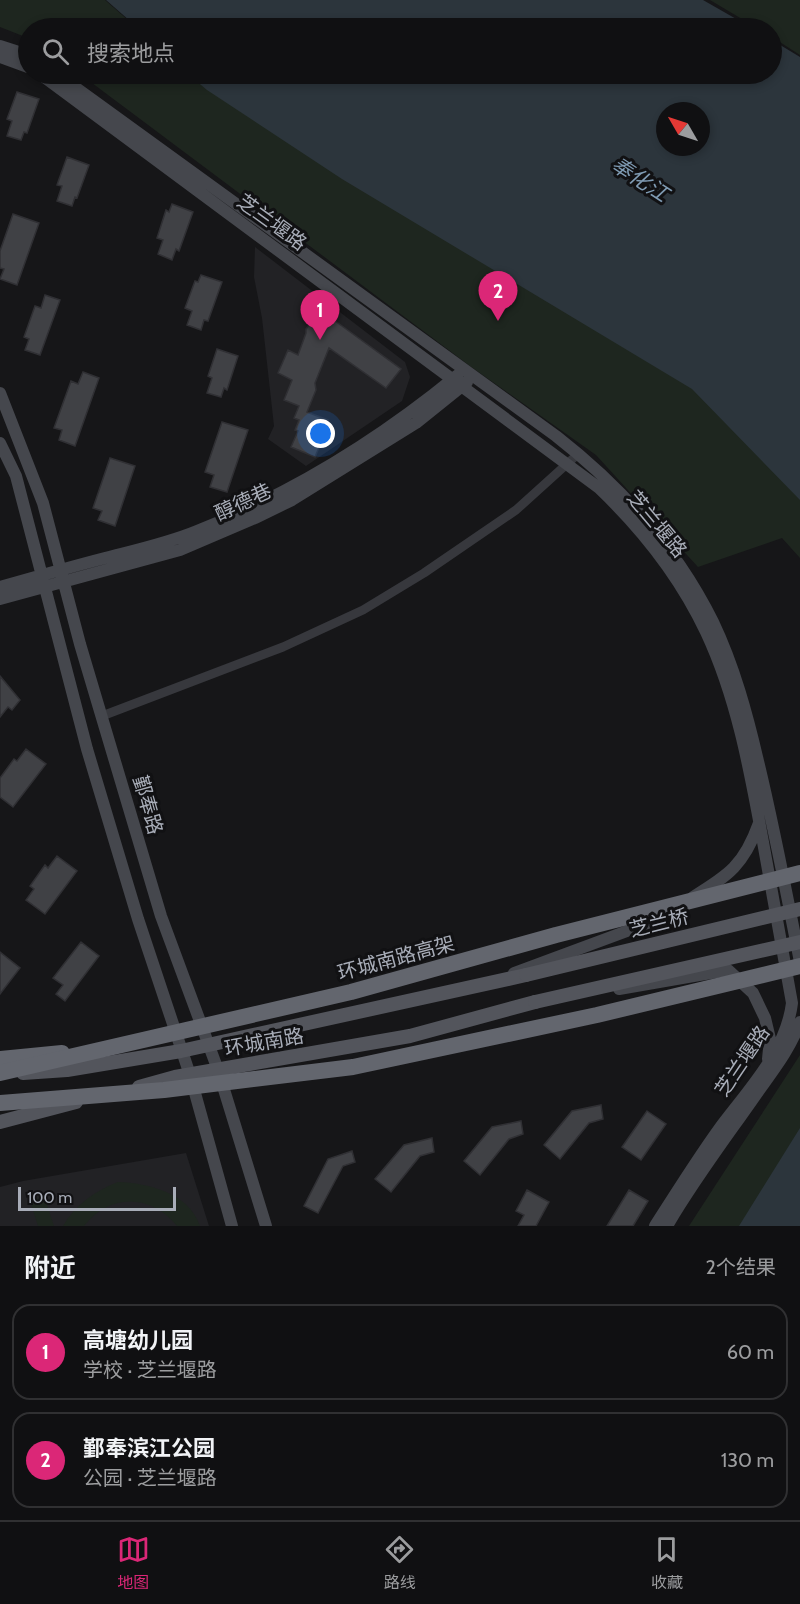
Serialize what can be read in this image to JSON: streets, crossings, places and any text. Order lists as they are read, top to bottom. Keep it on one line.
{"streets":{"highway":["环城南路高架"],"main road":["芝兰桥","环城南路"],"street":["芝兰堰路","醇德巷","鄞奉路"]},"crossings":[["芝兰堰路","醇德巷"],["醇德巷","鄞奉路"],["鄞奉路","环城南路"],["芝兰桥","环城南路"],["环城南路高架","环城南路"]],"water":["奉化江"],"scale_bar":"100 m","north":"top left","page":{"search":"搜索地点","pins":["2","1"],"scale":"100 m","heading":["附近","2个结果"],"list":[{"mark":"1","name":"高塘幼儿园","note":"学校 · 芝兰堰路","value":"60 m"},{"mark":"2","name":"鄞奉滨江公园","note":"公园 · 芝兰堰路","value":"130 m"}],"nav":["地图","路线","收藏"]}}
